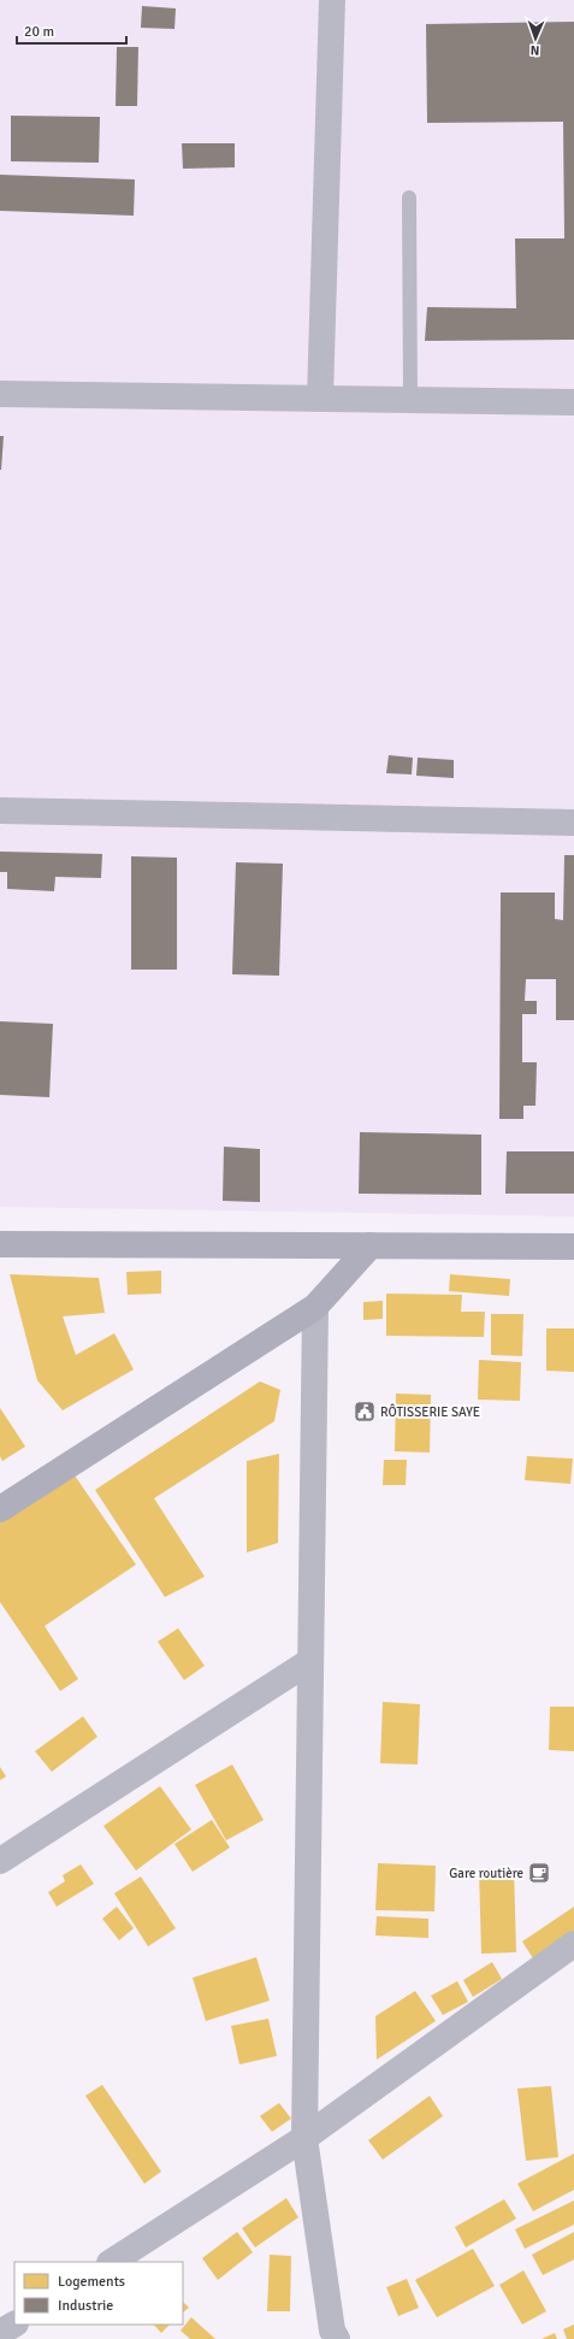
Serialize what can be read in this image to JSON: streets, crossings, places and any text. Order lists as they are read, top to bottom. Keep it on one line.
{"places":{"public building":["RÔTISSERIE SAYE"],"cafe":["Gare routière"]},"legend":["Logements","Industrie"],"scale_bar":"20 m","north":"bottom"}
